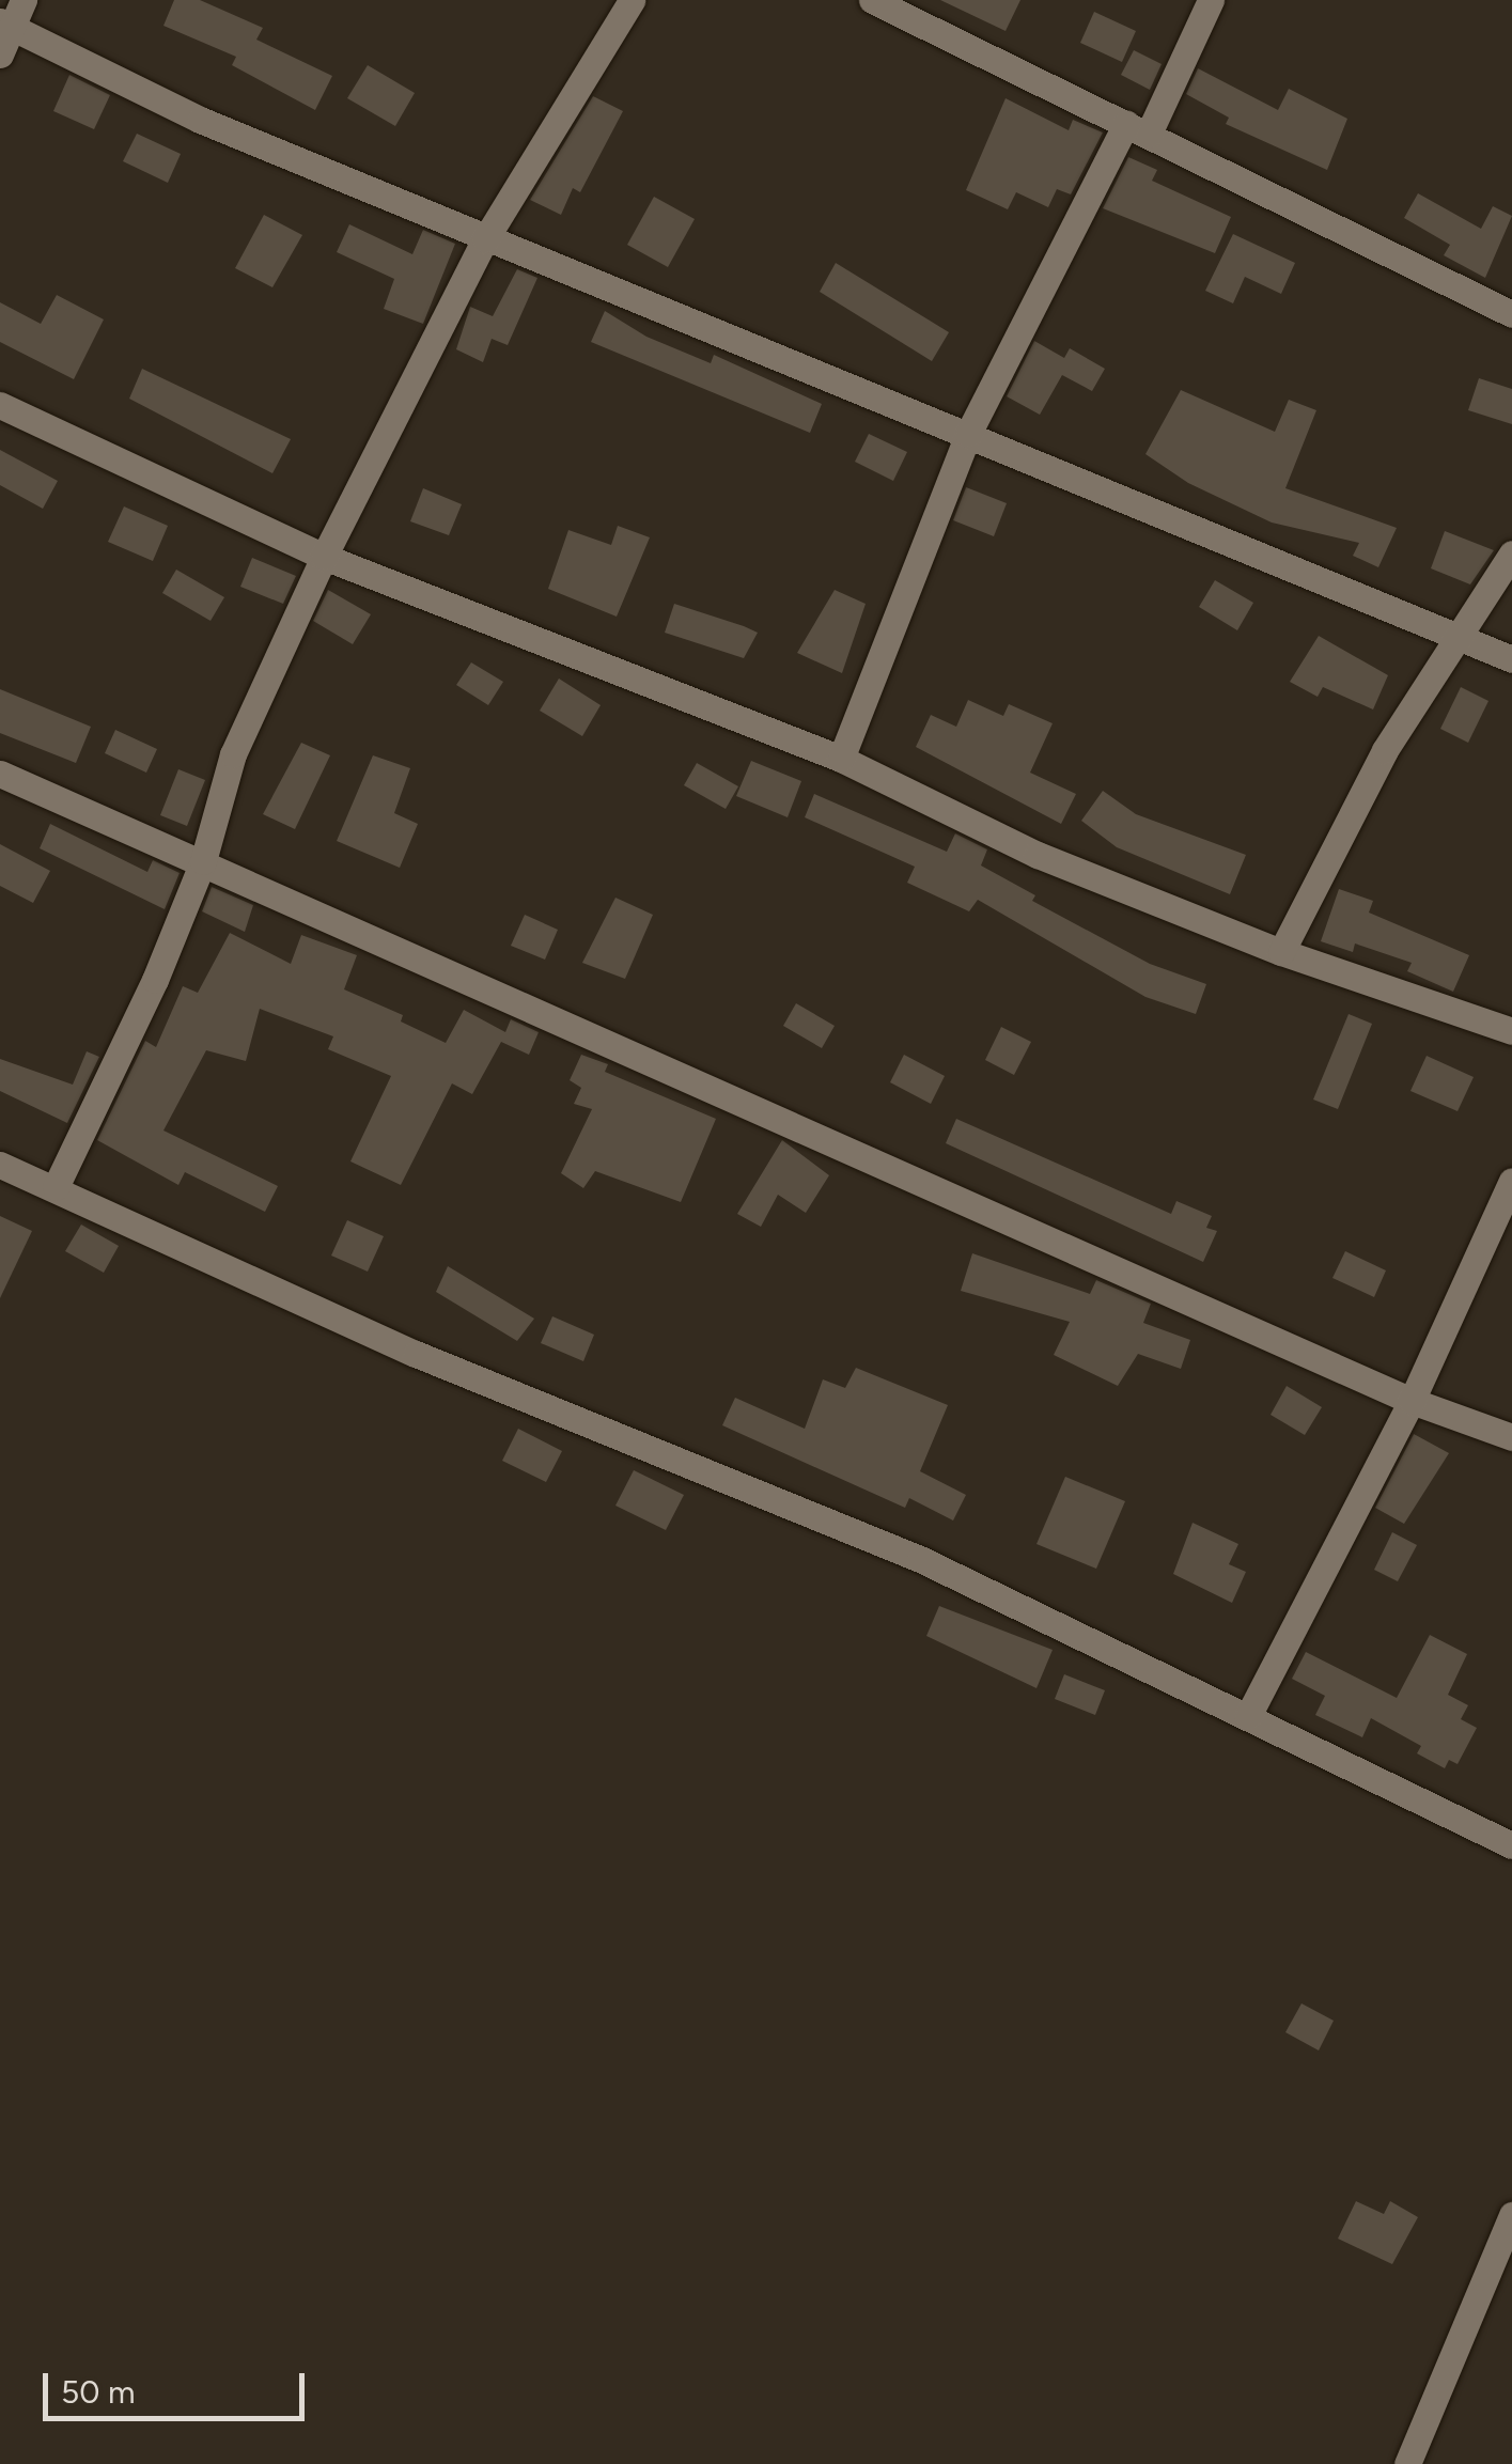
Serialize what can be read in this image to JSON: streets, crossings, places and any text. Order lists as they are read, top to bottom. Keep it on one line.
{"scale_bar":"50 m"}
